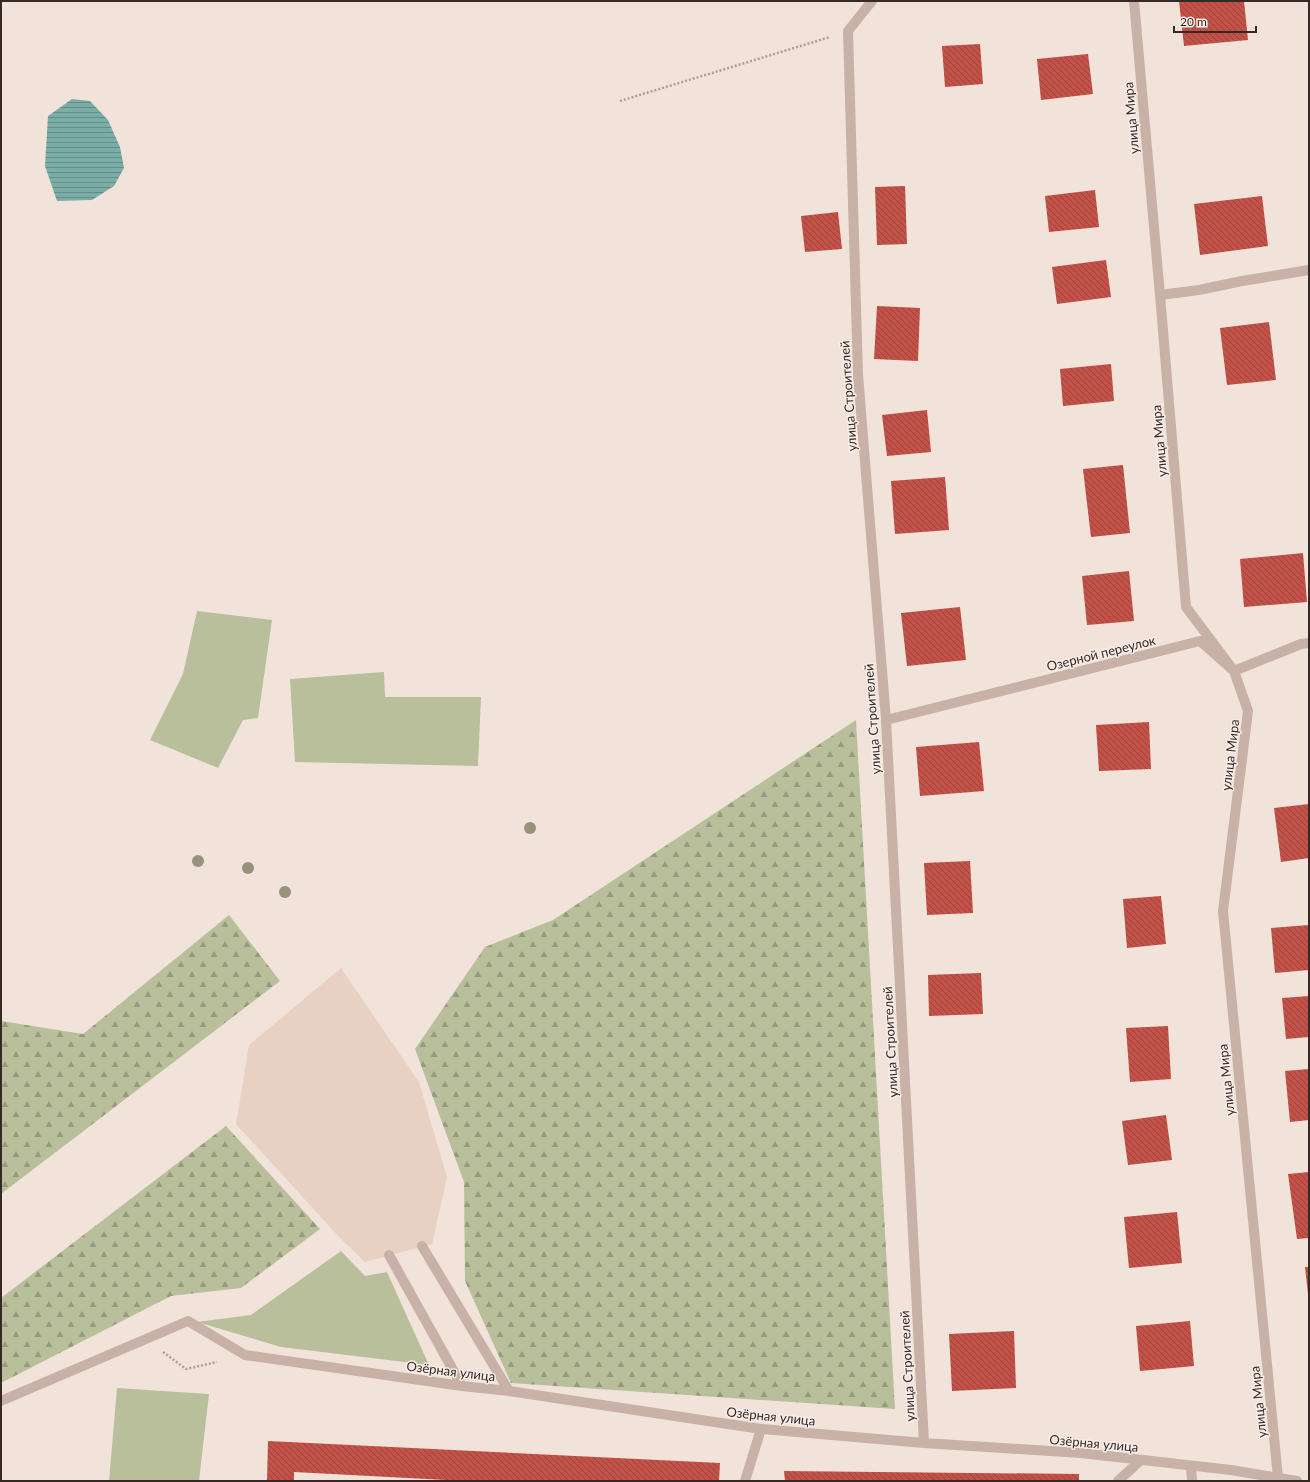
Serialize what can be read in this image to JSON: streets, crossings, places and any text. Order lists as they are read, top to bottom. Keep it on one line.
{"streets":{"street":["улица Мира","улица Строителей","Озерной переулок","Озёрная улица"]},"crossings":[["улица Мира","Озерной переулок"],["улица Мира","Озёрная улица"],["улица Строителей","Озерной переулок"],["улица Строителей","Озёрная улица"]],"scale_bar":"20 m"}
